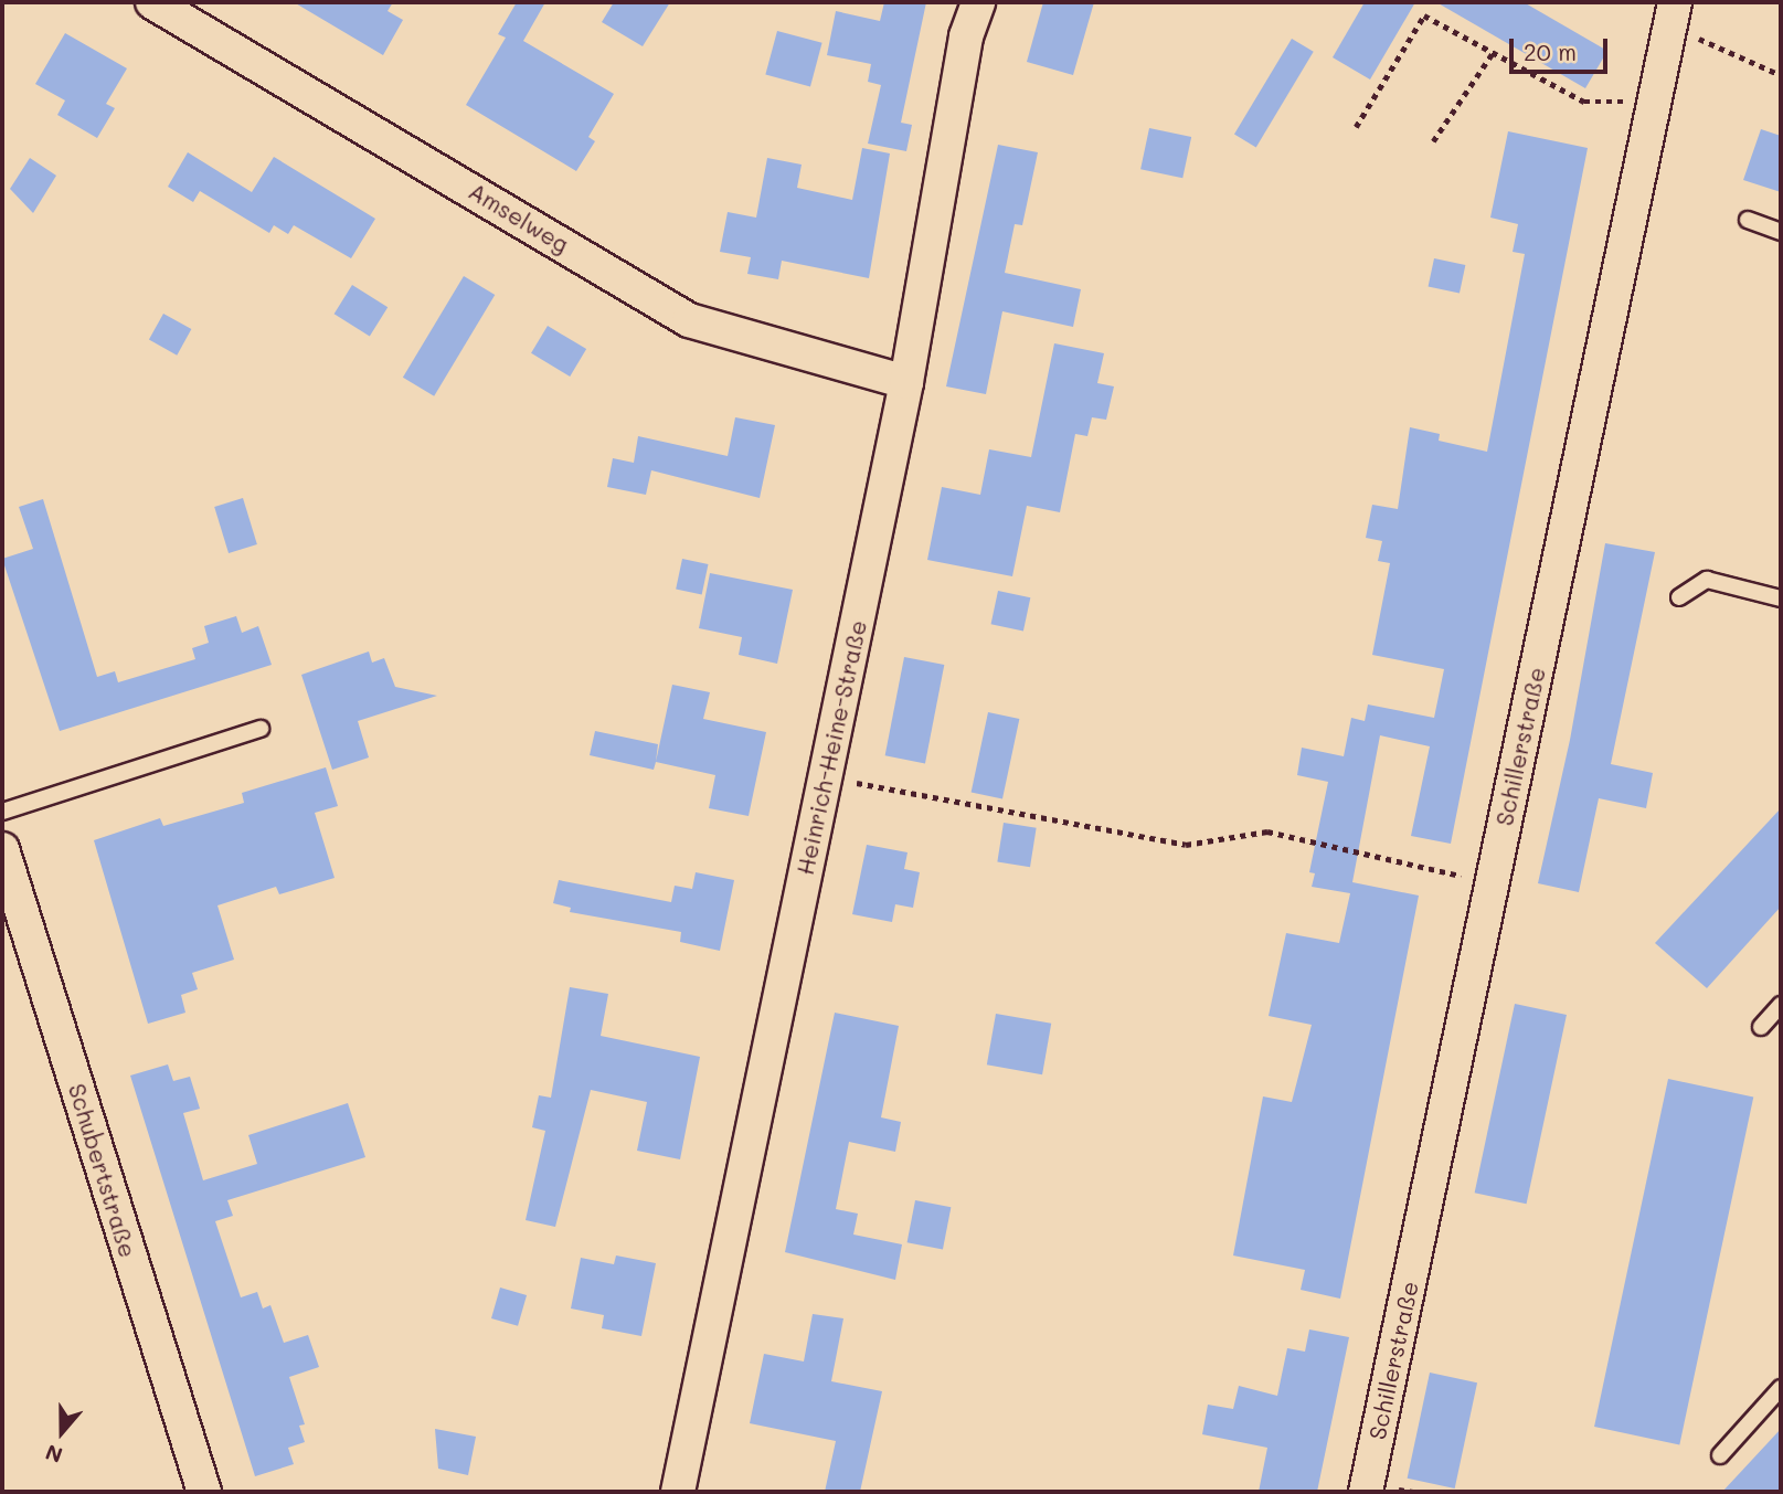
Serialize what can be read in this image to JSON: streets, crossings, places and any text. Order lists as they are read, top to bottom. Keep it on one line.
{"streets":{"street":["Amselweg","Schillerstraße","Heinrich-Heine-Straße","Schubertstraße"]},"crossings":[["Amselweg","Heinrich-Heine-Straße"]],"scale_bar":"20 m","north":"bottom"}
